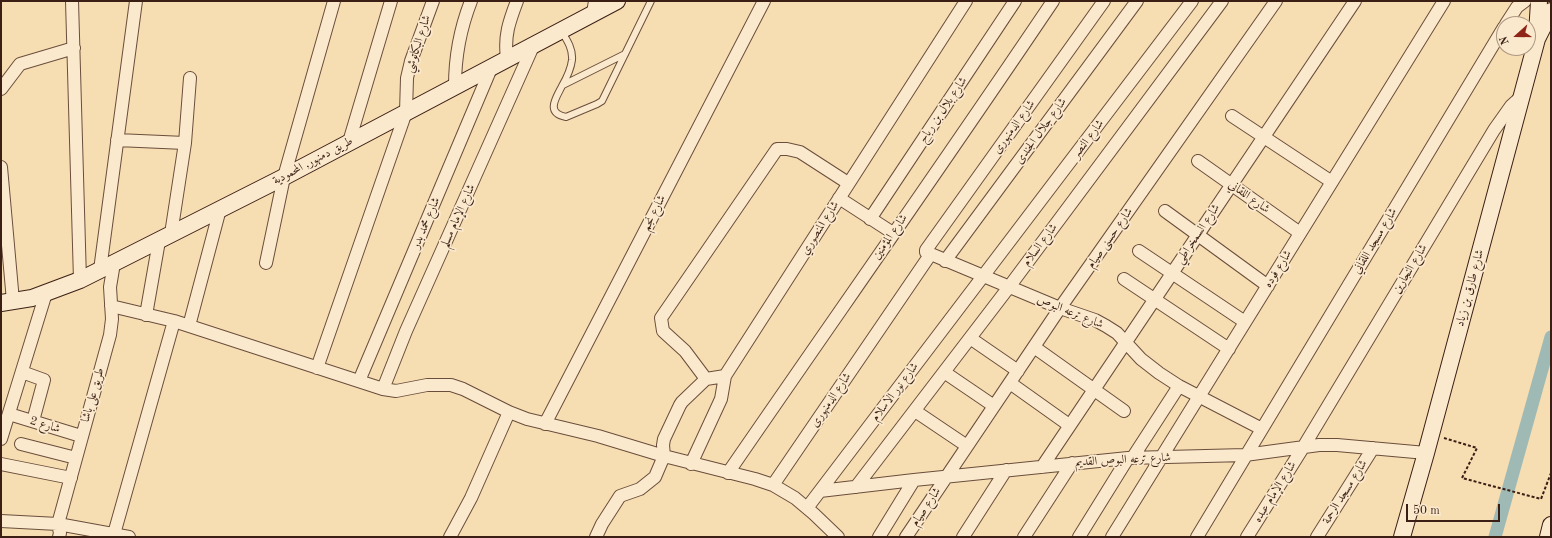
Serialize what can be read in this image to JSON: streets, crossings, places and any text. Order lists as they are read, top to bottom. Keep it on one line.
{"streets":{"main road":["طريق دمنهور, المحمودية","شارع طارق بن زياد"],"street":["شارع البكاتوشي","شارع بلال بن رباح","شارع الدمنهورى","شارع جلال الجندى","شارع النصر","شارع اللقاني","شارع نجم","شارع الإمام مسلم","شارع محمد بدر","شارع المنصوري","شارع السمخراطي","شارع المؤمنين","شارع حسنى صيام","شارع مسجد اللقاني","شارع السلام","شارع فوده","شارع النجارين","شارع ترعه البوص","شارع نور الاسلام","طريق على باشا","شارع 2","شارع ترعه البوص القديم","شارع الإمام عبده","شارع مسجد الرحمة","شارع صيام"]},"crossings":[["شارع البكاتوشي","طريق دمنهور, المحمودية"],["شارع الدمنهورى","شارع ترعه البوص"],["شارع جلال الجندى","شارع ترعه البوص"],["شارع النصر","شارع ترعه البوص"],["شارع النصر","شارع نور الاسلام"],["طريق دمنهور, المحمودية","شارع الإمام مسلم"],["طريق دمنهور, المحمودية","شارع محمد بدر"],["طريق دمنهور, المحمودية","طريق على باشا"],["شارع اللقاني","شارع السمخراطي"],["شارع اللقاني","شارع فوده"],["شارع السمخراطي","شارع ترعه البوص"],["شارع السمخراطي","شارع ترعه البوص القديم"],["شارع حسنى صيام","شارع ترعه البوص"],["شارع حسنى صيام","شارع ترعه البوص القديم"],["شارع حسنى صيام","شارع صيام"],["شارع مسجد اللقاني","شارع ترعه البوص"],["شارع مسجد اللقاني","شارع ترعه البوص القديم"],["شارع السلام","شارع ترعه البوص"],["شارع السلام","شارع ترعه البوص القديم"],["شارع فوده","شارع ترعه البوص"],["شارع فوده","شارع ترعه البوص القديم"],["شارع النجارين","شارع طارق بن زياد"],["شارع النجارين","شارع ترعه البوص القديم"],["شارع النجارين","شارع الإمام عبده"],["شارع طارق بن زياد","شارع ترعه البوص القديم"],["شارع ترعه البوص","شارع نور الاسلام"],["شارع نور الاسلام","شارع ترعه البوص القديم"],["طريق على باشا","شارع 2"],["شارع ترعه البوص القديم","شارع الإمام عبده"],["شارع ترعه البوص القديم","شارع مسجد الرحمة"],["شارع ترعه البوص القديم","شارع صيام"]],"scale_bar":"50 m","north":"left"}
